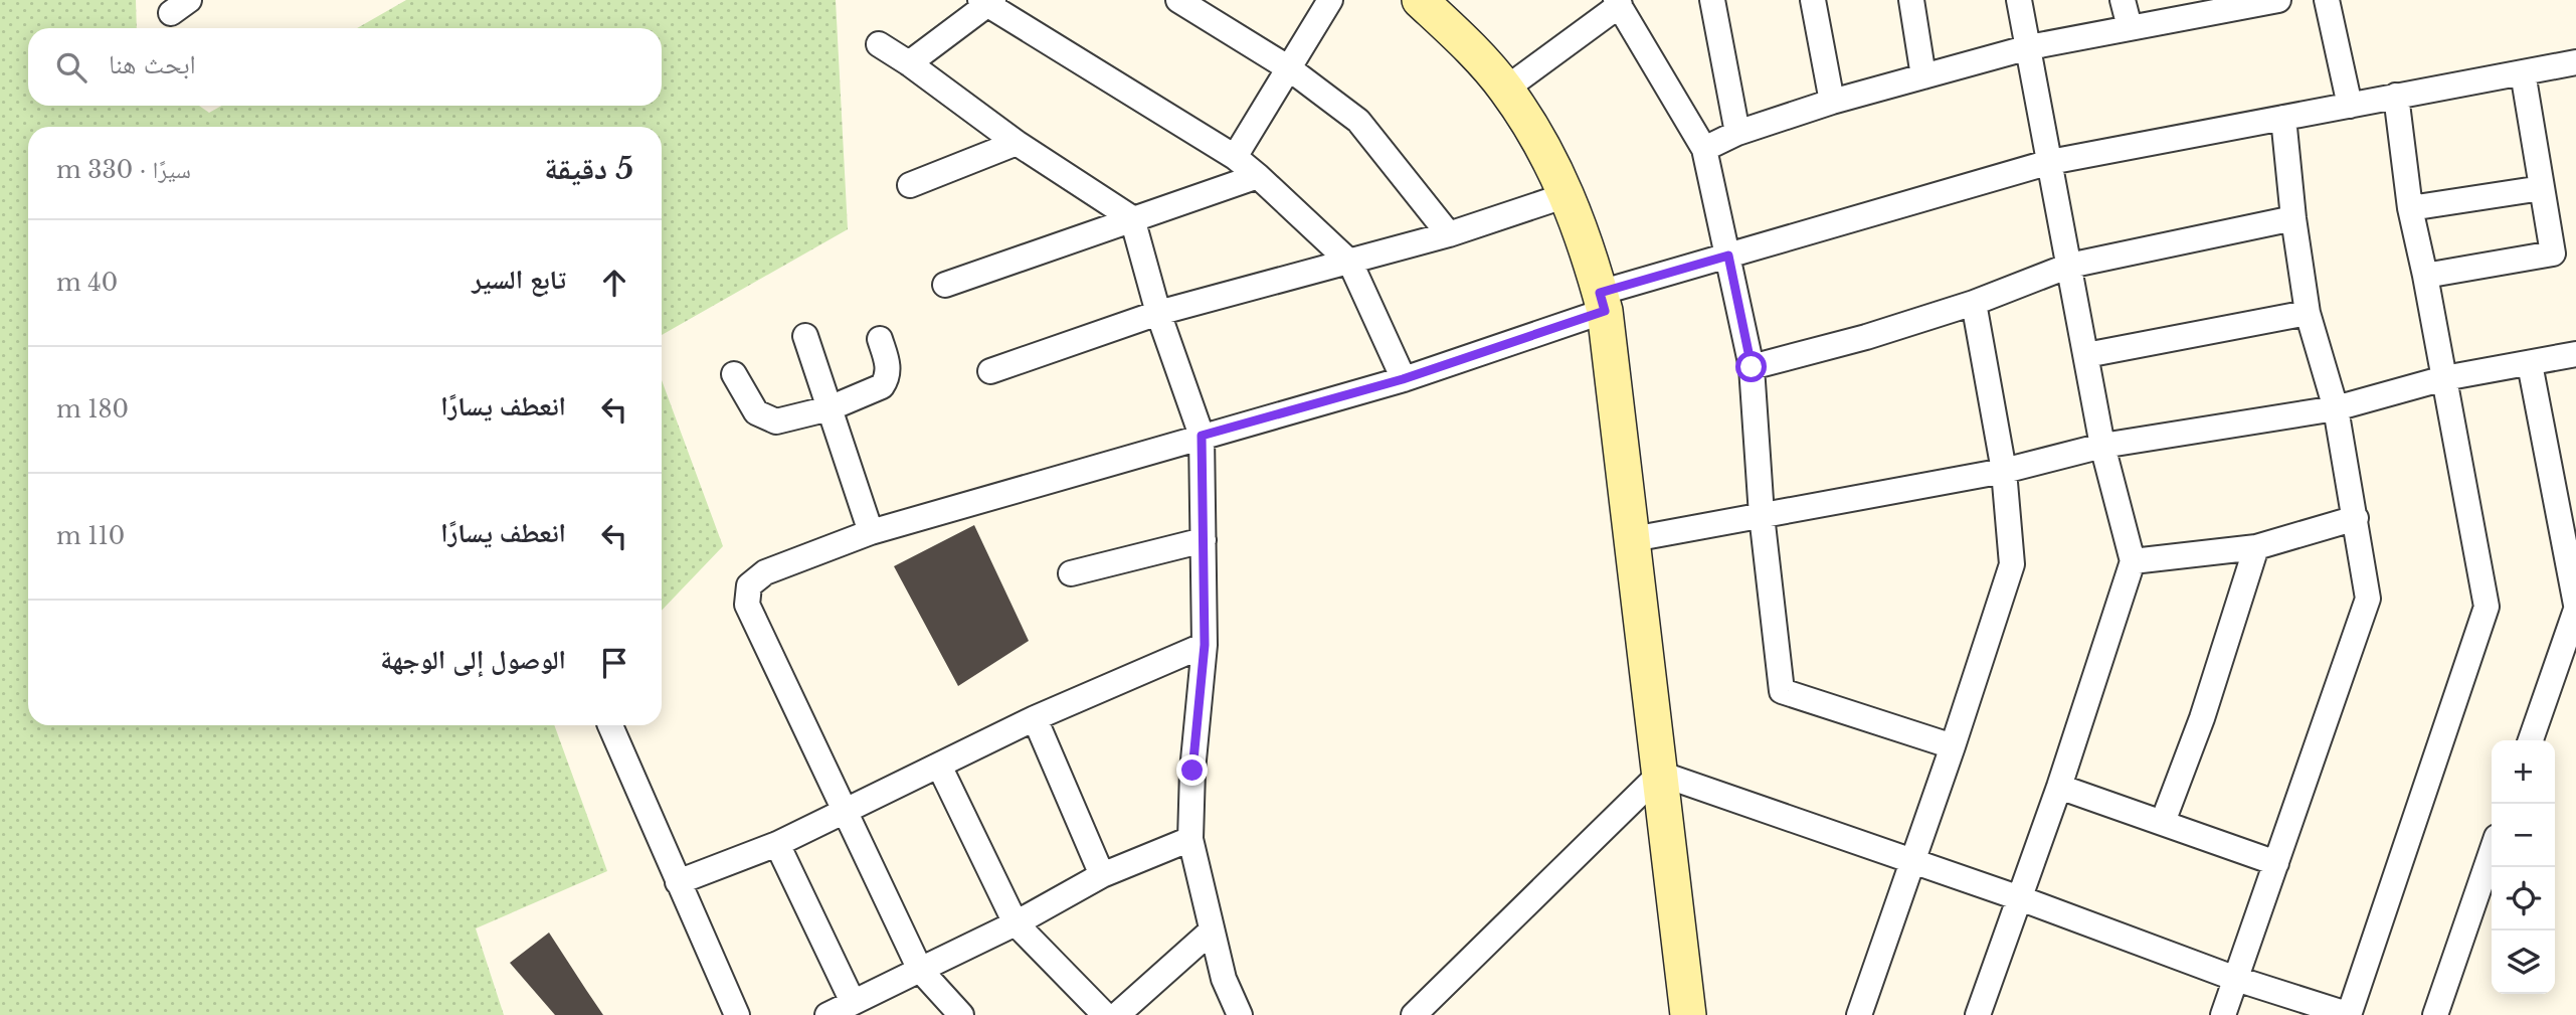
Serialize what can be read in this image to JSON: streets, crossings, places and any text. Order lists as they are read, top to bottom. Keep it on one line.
{"page":{"search":"ابحث هنا","heading":["5 دقيقة","سيرًا · 330 m"],"list":[["تابع السير","40 m"],["انعطف يسارًا","180 m"],["انعطف يسارًا","110 m"],"الوصول إلى الوجهة"],"map_buttons":["+","−"]}}
